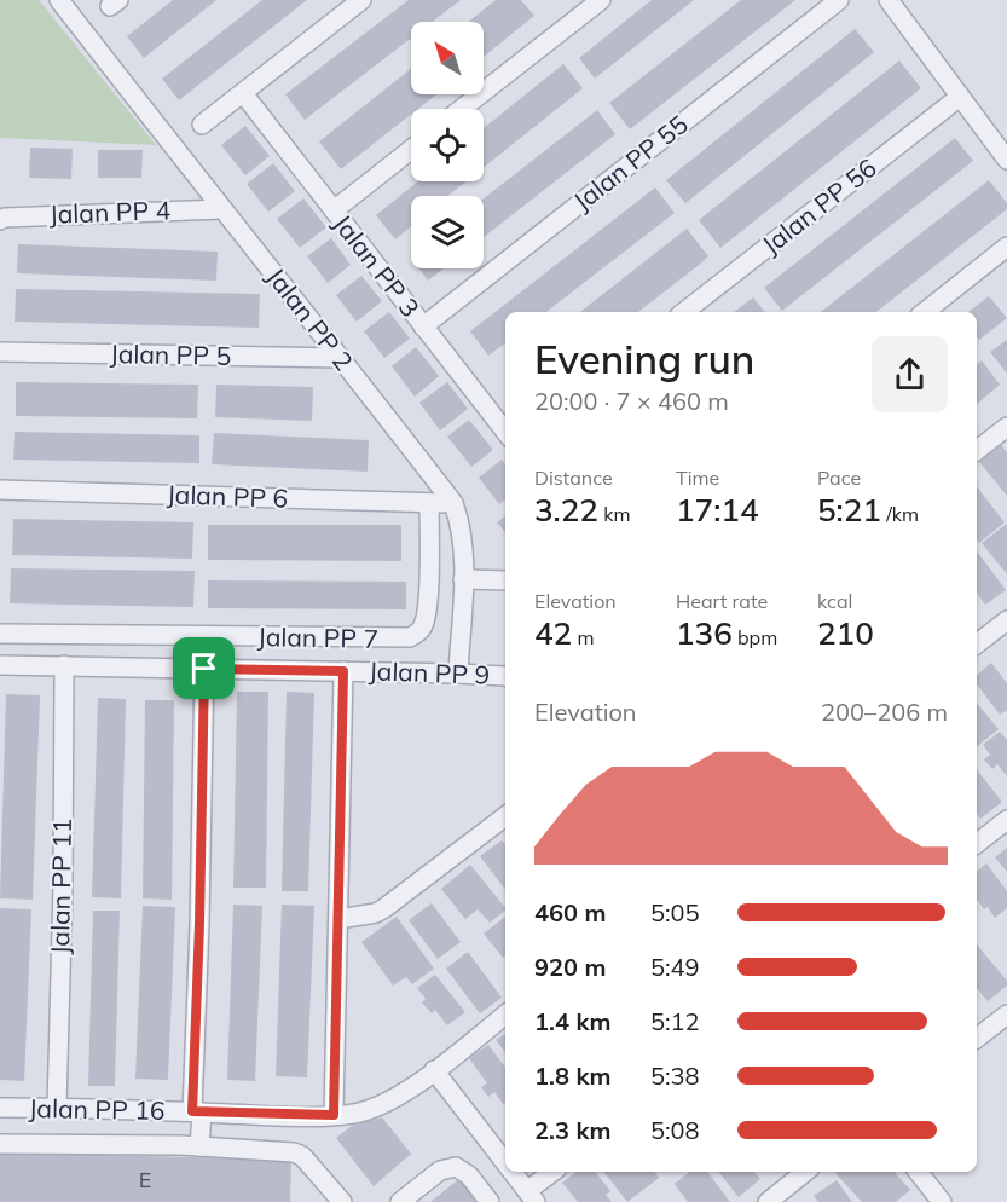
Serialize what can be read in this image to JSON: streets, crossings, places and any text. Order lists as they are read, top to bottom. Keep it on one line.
{"streets":{"street":["Jalan PP 55","Jalan PP 56","Jalan PP 4","Jalan PP 3","Jalan PP 2","Jalan PP 5","Jalan PP 6","Jalan PP 7","Jalan PP 9","Jalan PP 11","Jalan PP 16"]},"crossings":[["Jalan PP 55","Jalan PP 3"],["Jalan PP 4","Jalan PP 2"],["Jalan PP 2","Jalan PP 5"],["Jalan PP 2","Jalan PP 6"],["Jalan PP 2","Jalan PP 9"],["Jalan PP 6","Jalan PP 7"],["Jalan PP 9","Jalan PP 11"],["Jalan PP 11","Jalan PP 16"]],"house_numbers":["E"],"north":"top left","page":{"heading":["Evening run","20:00 · 7 × 460 m"],"stats":[["Distance","3.22 km"],["Time","17:14"],["Pace","5:21 /km"],["Elevation","42 m"],["Heart rate","136 bpm"],["kcal","210"]],"chart":["Elevation","200–206 m"],"list":[{"name":"460 m","note":"5:05"},{"name":"920 m","note":"5:49"},{"name":"1.4 km","note":"5:12"},{"name":"1.8 km","note":"5:38"},{"name":"2.3 km","note":"5:08"}]}}
